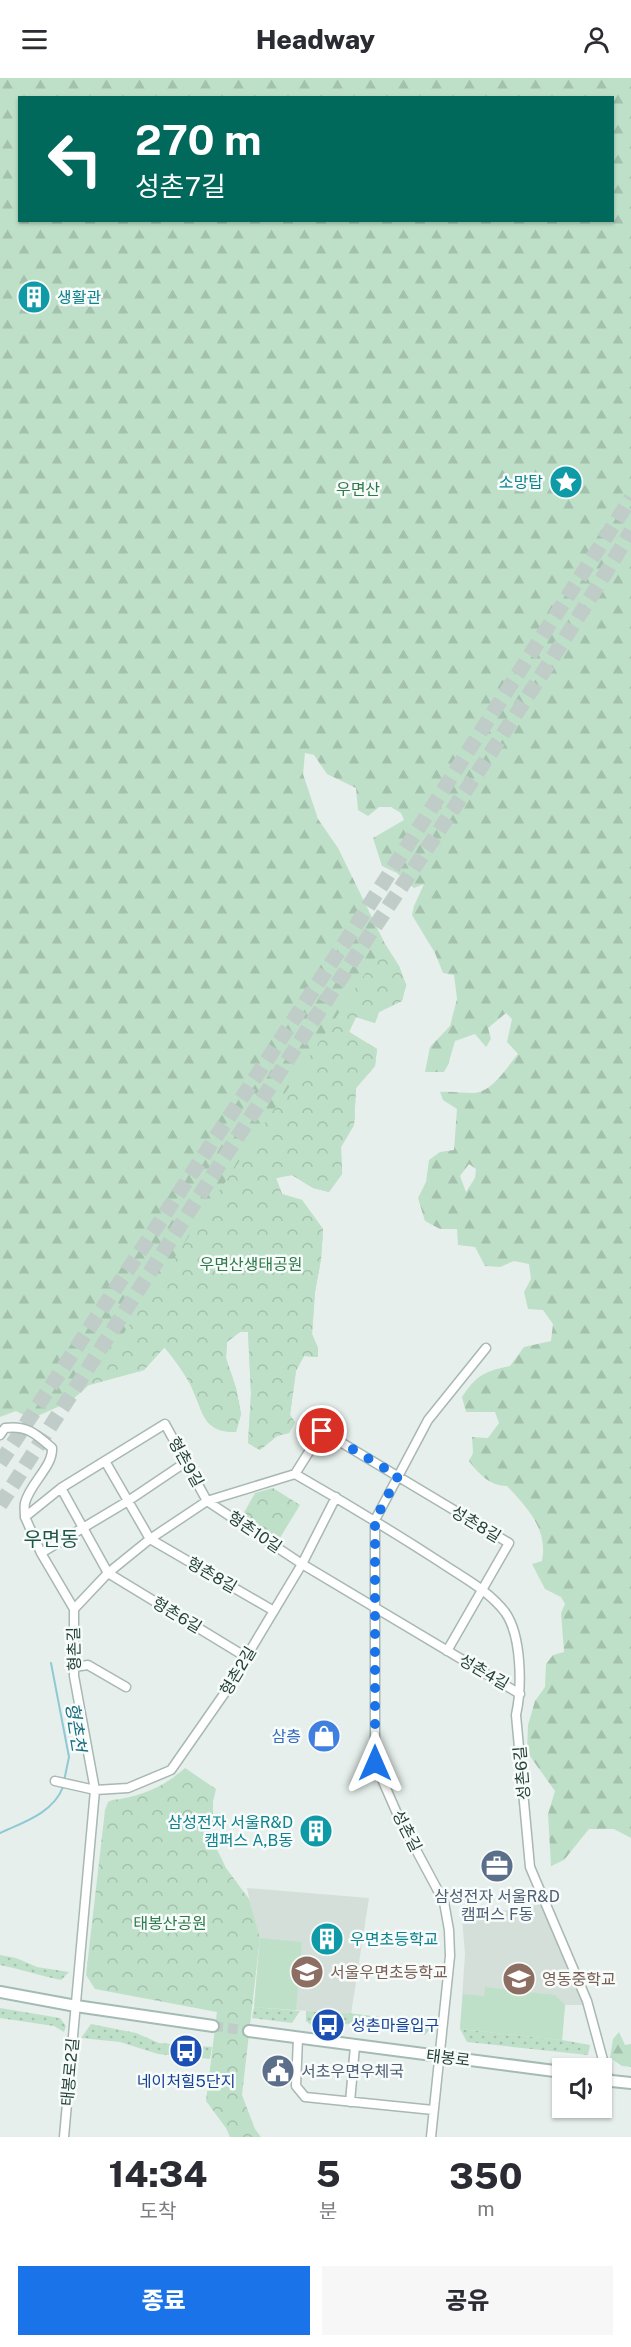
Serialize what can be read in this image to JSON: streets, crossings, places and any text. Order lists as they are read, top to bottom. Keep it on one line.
{"streets":{"street":["형촌9길","성촌8길","형촌10길","형촌8길","형촌6길","형촌길","형촌2길","성촌4길","성촌6길","성촌길","태봉로","태봉로2길"]},"crossings":[["형촌9길","형촌10길"],["형촌9길","형촌길"],["성촌8길","성촌4길"],["성촌8길","성촌6길"],["성촌8길","성촌길"],["형촌10길","형촌길"],["형촌10길","형촌2길"],["형촌10길","성촌4길"],["형촌10길","성촌길"],["형촌8길","형촌길"],["형촌8길","형촌2길"],["형촌6길","형촌길"],["형촌6길","형촌2길"],["형촌길","형촌2길"],["형촌길","태봉로2길"],["성촌4길","성촌6길"],["성촌4길","성촌길"],["성촌6길","성촌길"],["성촌길","태봉로"]],"districts":["우면동"],"water":["형촌천"],"parks":["우면산","우면산생태공원","태봉산공원"],"places":{"building":["생활관","삼성전자 서울R&D 캠퍼스 A,B동","우면초등학교"],"place":["소망탑"],"shop":["삼층"],"office":["삼성전자 서울R&D 캠퍼스 F동"],"school or university":["서울우면초등학교","영동중학교"],"bus stop":["성촌마을입구","네이처힐5단지"],"public building":["서초우면우체국"]},"page":{"header":"Headway","turn":["270 m","성촌7길"],"eta":["14:34","도착","5","분","350","m"],"buttons":["종료","공유"]}}
